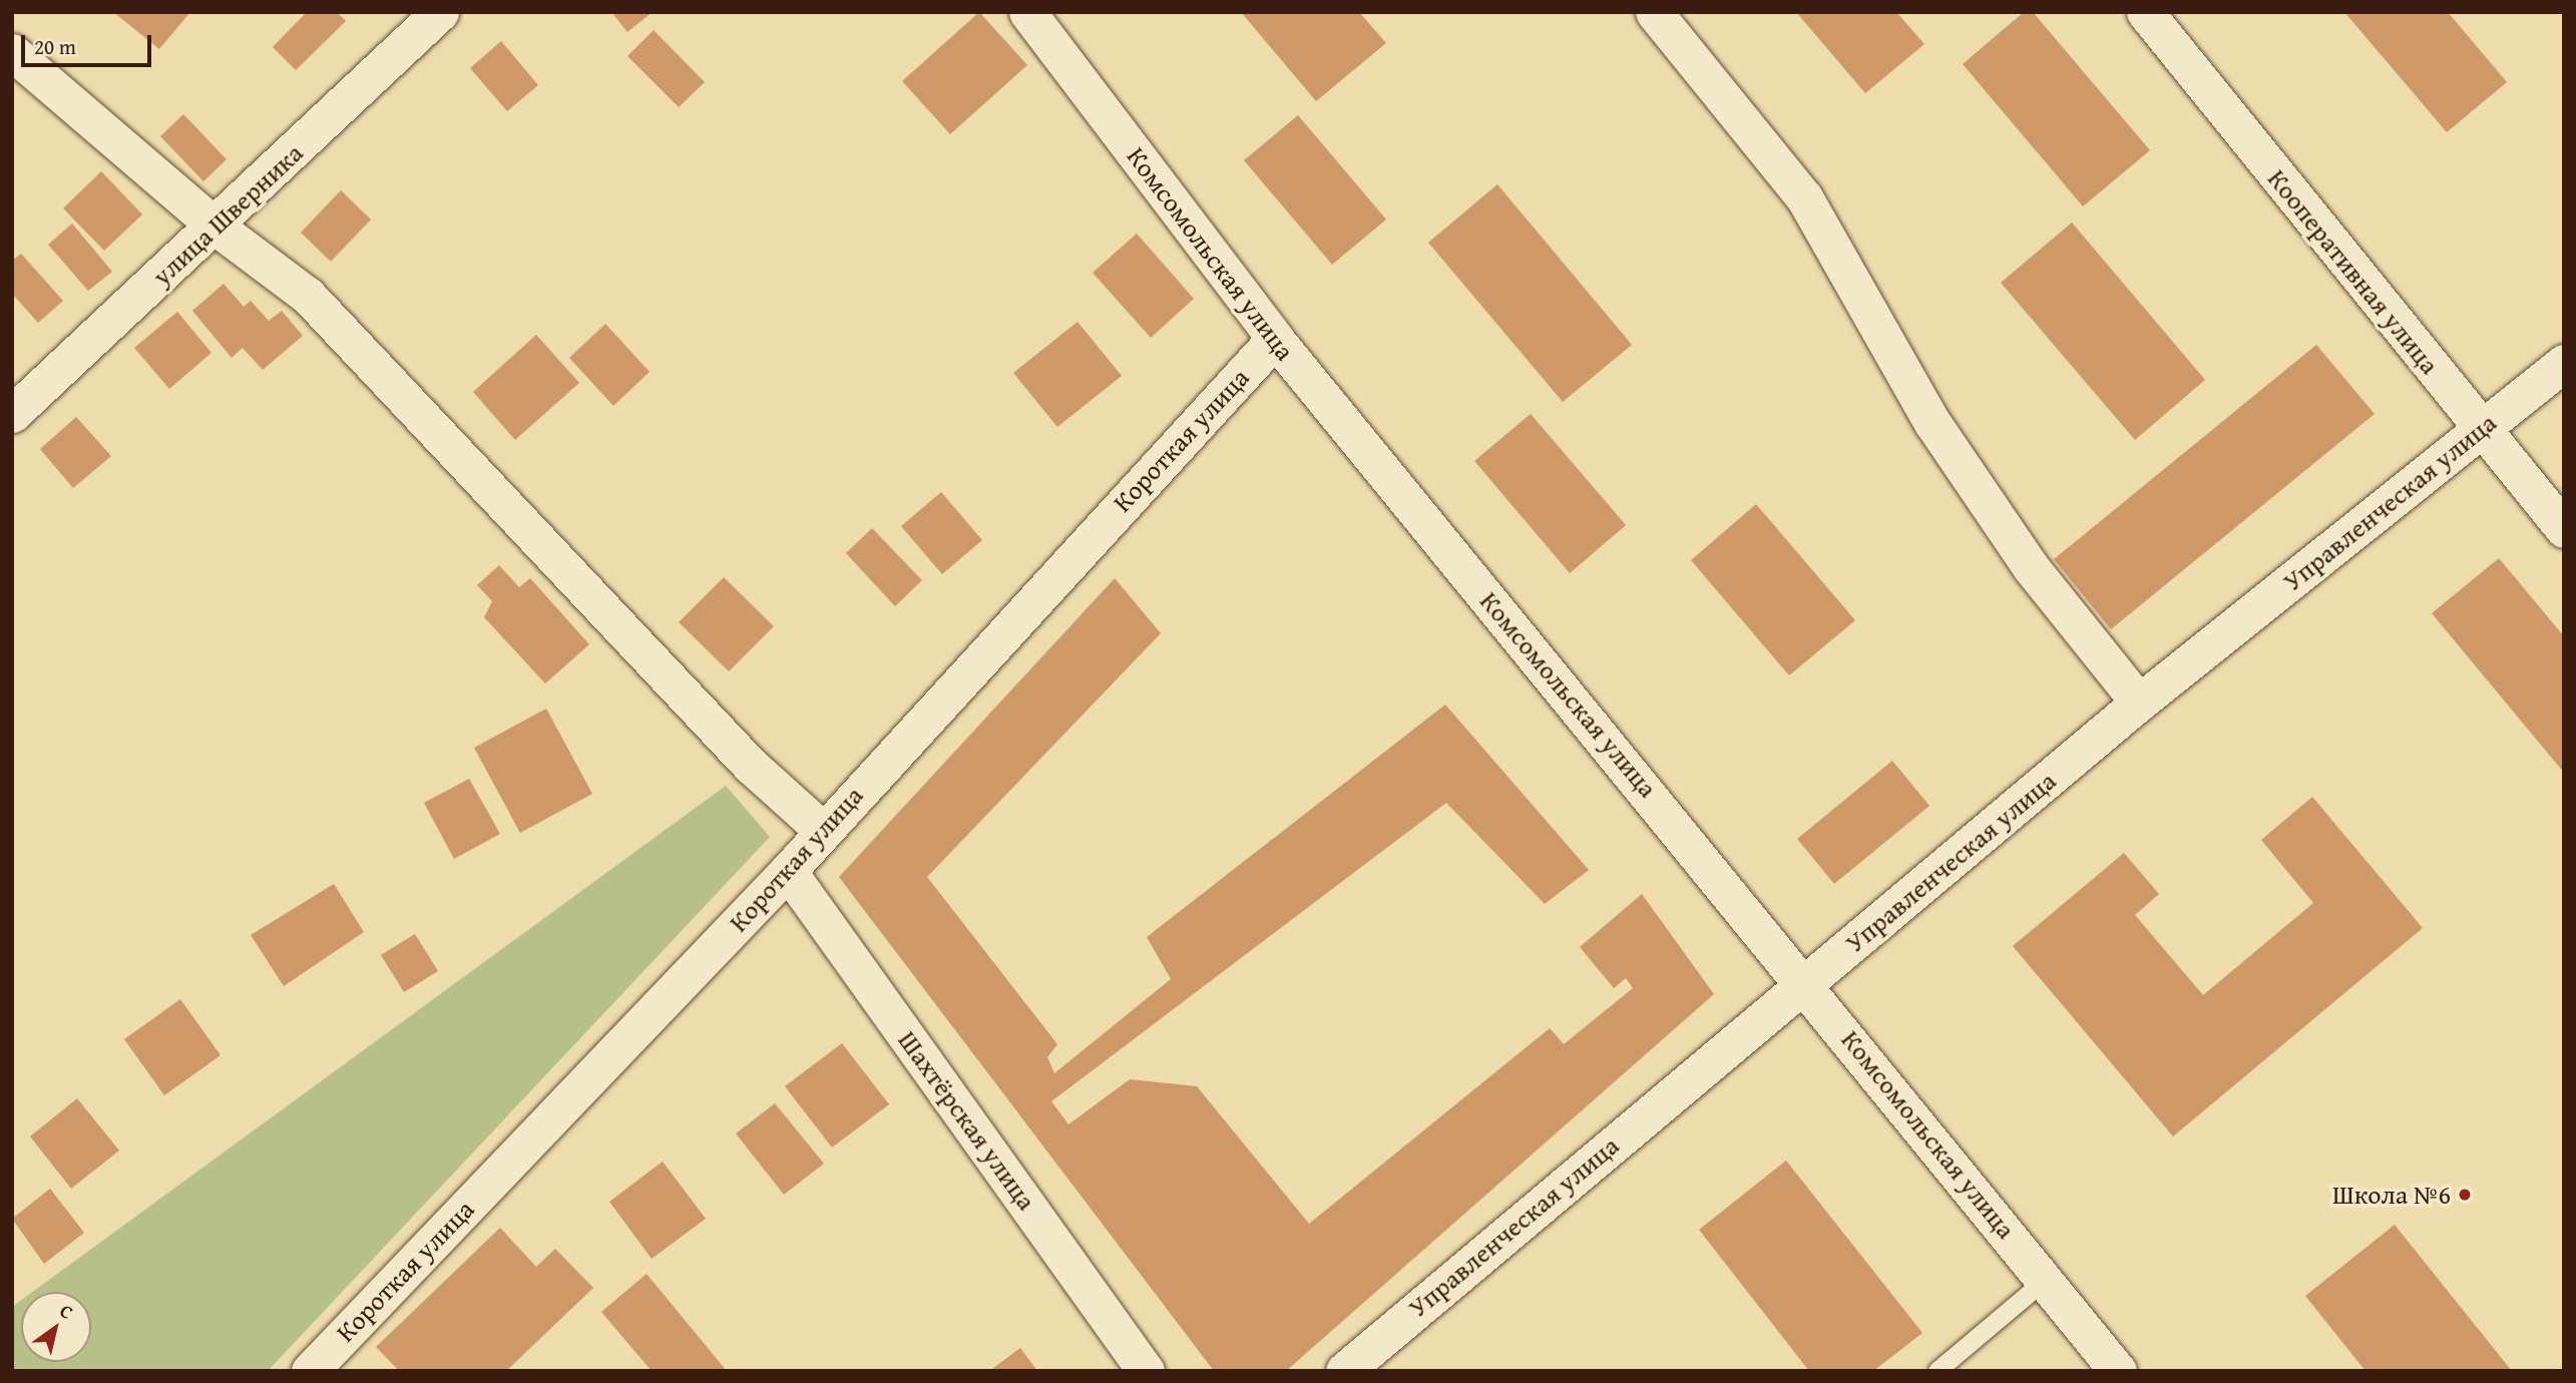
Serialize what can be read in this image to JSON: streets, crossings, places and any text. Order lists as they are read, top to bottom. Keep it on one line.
{"streets":{"street":["улица Шверника","Комсомольская улица","Кооперативная улица","Короткая улица","Управленческая улица","Шахтёрская улица"]},"crossings":[["Комсомольская улица","Короткая улица"],["Комсомольская улица","Управленческая улица"],["Кооперативная улица","Управленческая улица"],["Короткая улица","Шахтёрская улица"]],"places":["Школа №6"],"scale_bar":"20 m","north":"top right"}
